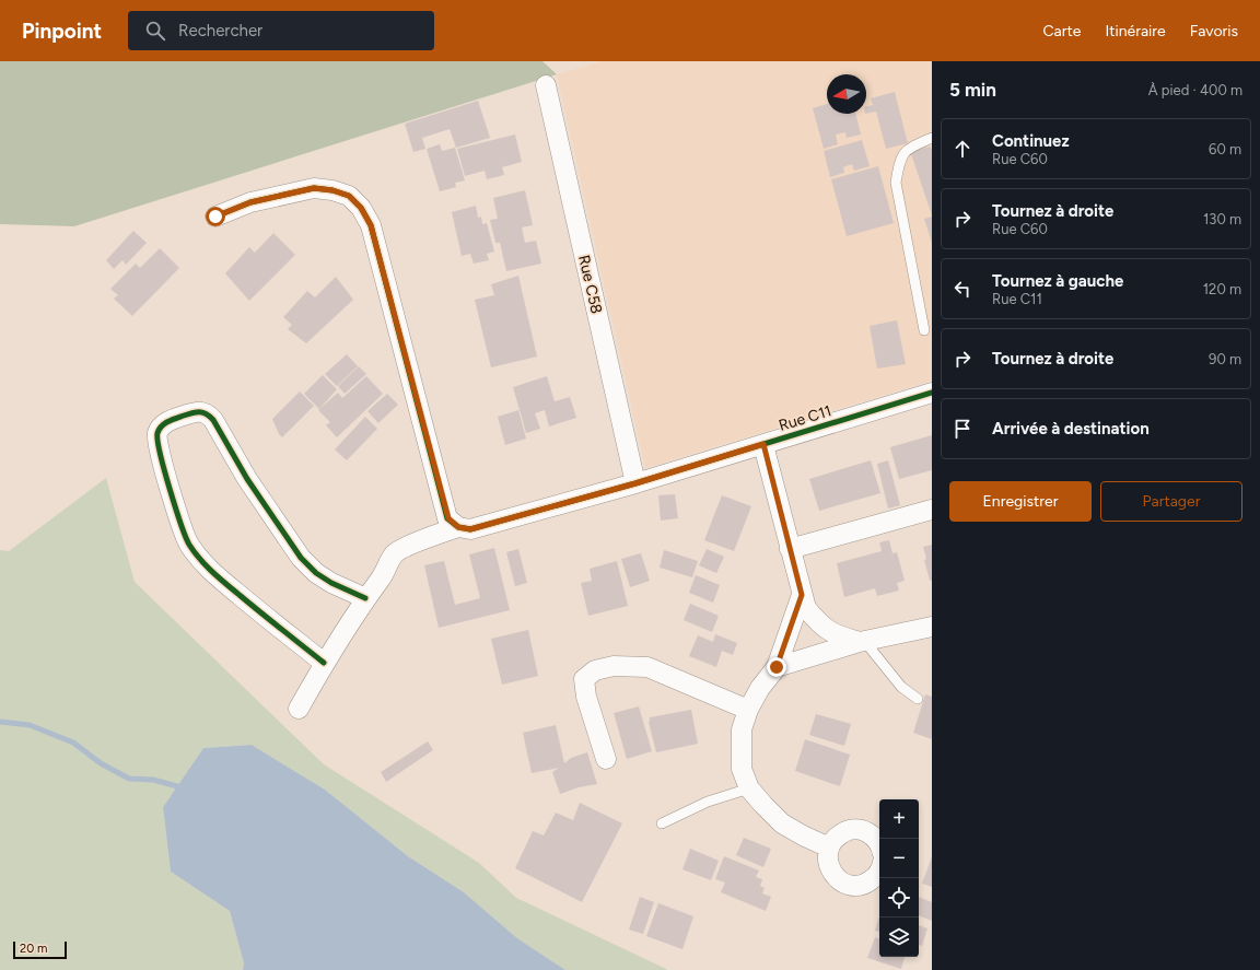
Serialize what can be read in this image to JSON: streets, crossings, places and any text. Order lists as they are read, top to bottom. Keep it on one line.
{"streets":{"street":["Rue C58","Rue C11"]},"crossings":[["Rue C58","Rue C11"]],"scale_bar":"20 m","north":"left","page":{"header":"Pinpoint","search":"Rechercher","nav":["Carte","Itinéraire","Favoris"],"heading":["5 min","À pied · 400 m"],"list":[["Continuez","Rue C60","60 m"],["Tournez à droite","Rue C60","130 m"],["Tournez à gauche","Rue C11","120 m"],["Tournez à droite","90 m"],"Arrivée à destination"],"buttons":["Enregistrer","Partager"],"map_buttons":["+","−"],"scale":"20 m"}}
